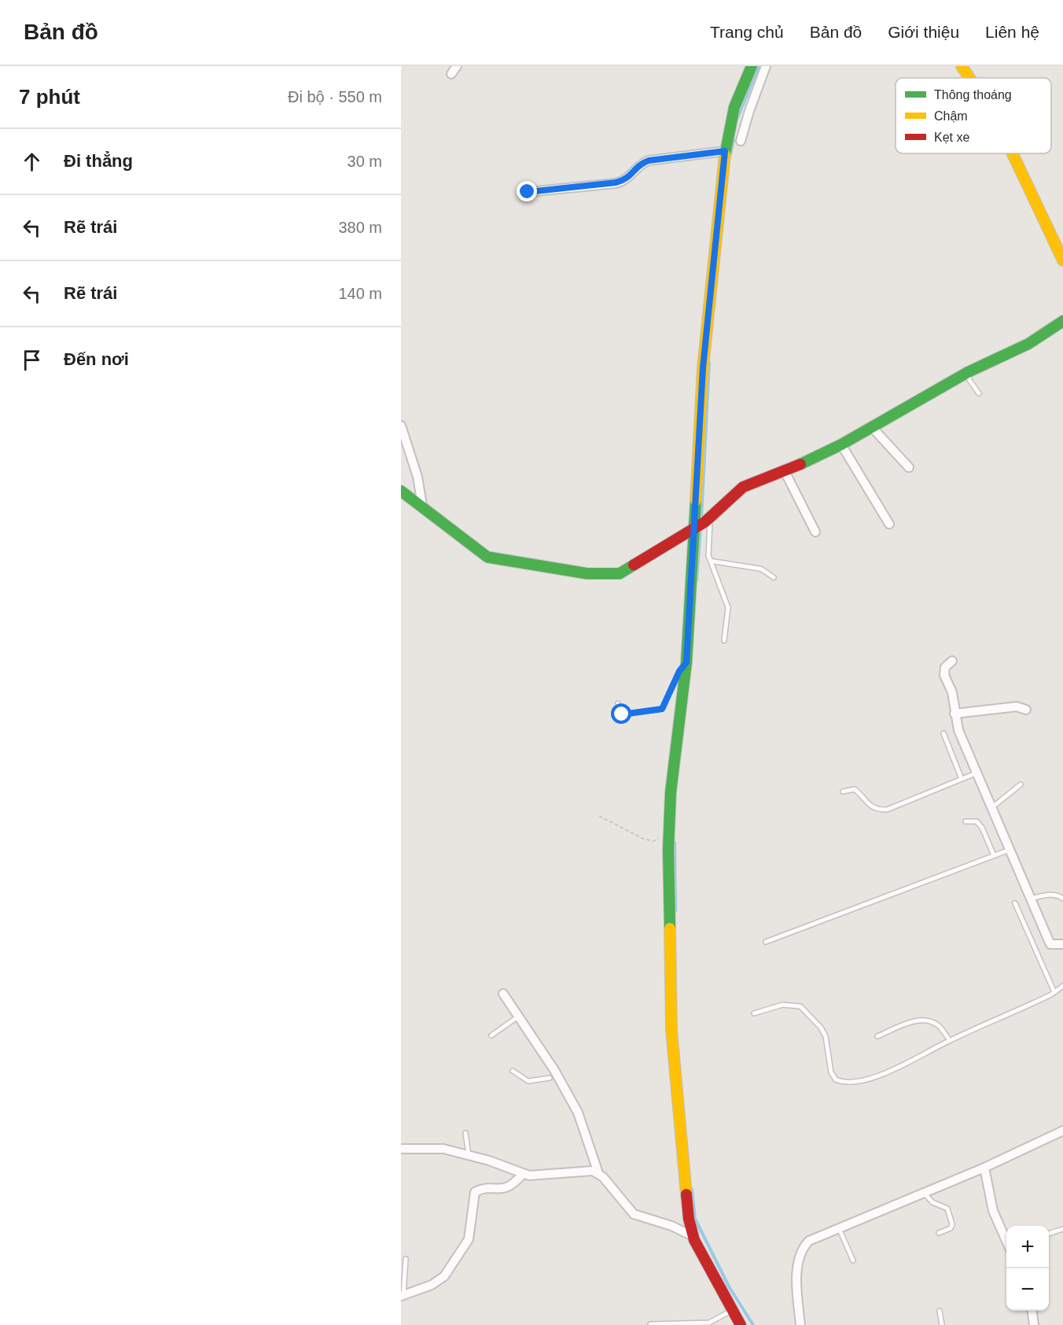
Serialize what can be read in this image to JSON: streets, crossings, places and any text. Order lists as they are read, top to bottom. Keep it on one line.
{"legend":["Thông thoáng","Chậm","Kẹt xe"],"page":{"header":"Bản đồ","nav":["Trang chủ","Bản đồ","Giới thiệu","Liên hệ"],"heading":["7 phút","Đi bộ · 550 m"],"list":[["Đi thẳng","30 m"],["Rẽ trái","380 m"],["Rẽ trái","140 m"],"Đến nơi"],"map_buttons":["+","−"]}}
